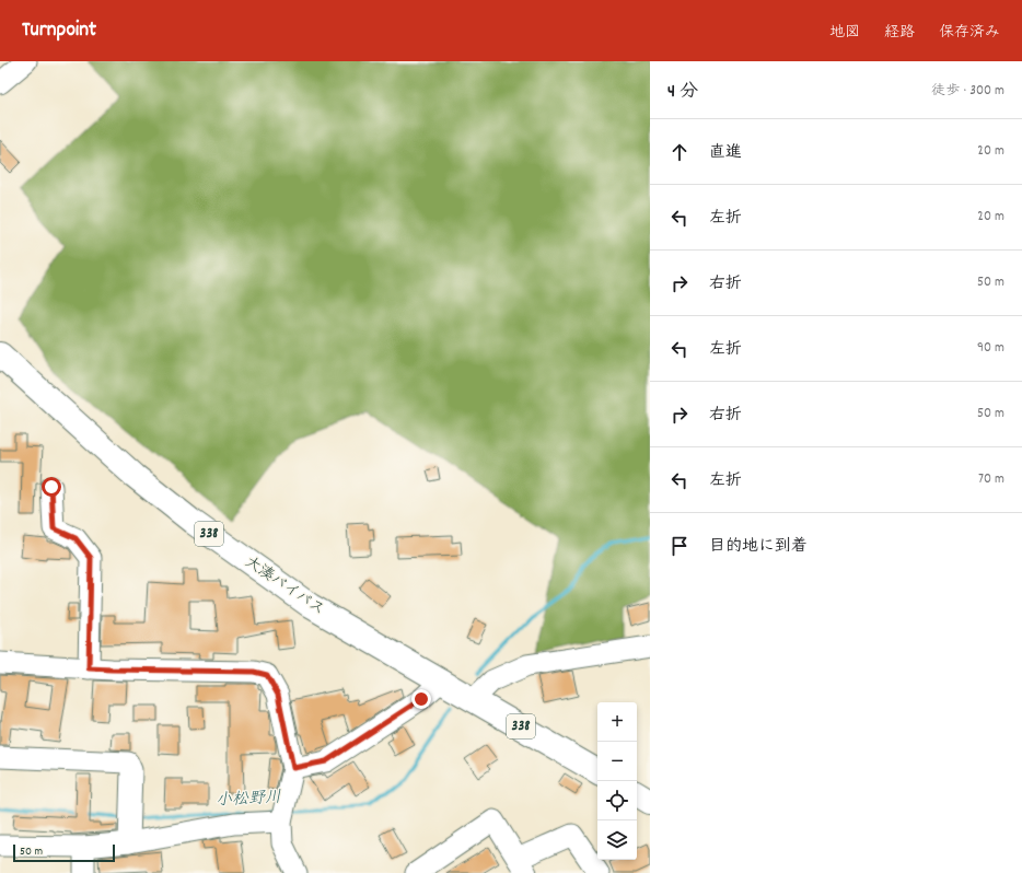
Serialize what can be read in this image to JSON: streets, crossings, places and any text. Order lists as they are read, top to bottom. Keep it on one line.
{"streets":{"highway":["338","大湊バイパス"]},"water":["小松野川"],"scale_bar":"50 m","page":{"header":"Turnpoint","nav":["地図","経路","保存済み"],"heading":["4 分","徒歩 · 300 m"],"list":[["直進","20 m"],["左折","20 m"],["右折","50 m"],["左折","90 m"],["右折","50 m"],["左折","70 m"],"目的地に到着"],"map_buttons":["+","−"],"scale":"50 m"}}
